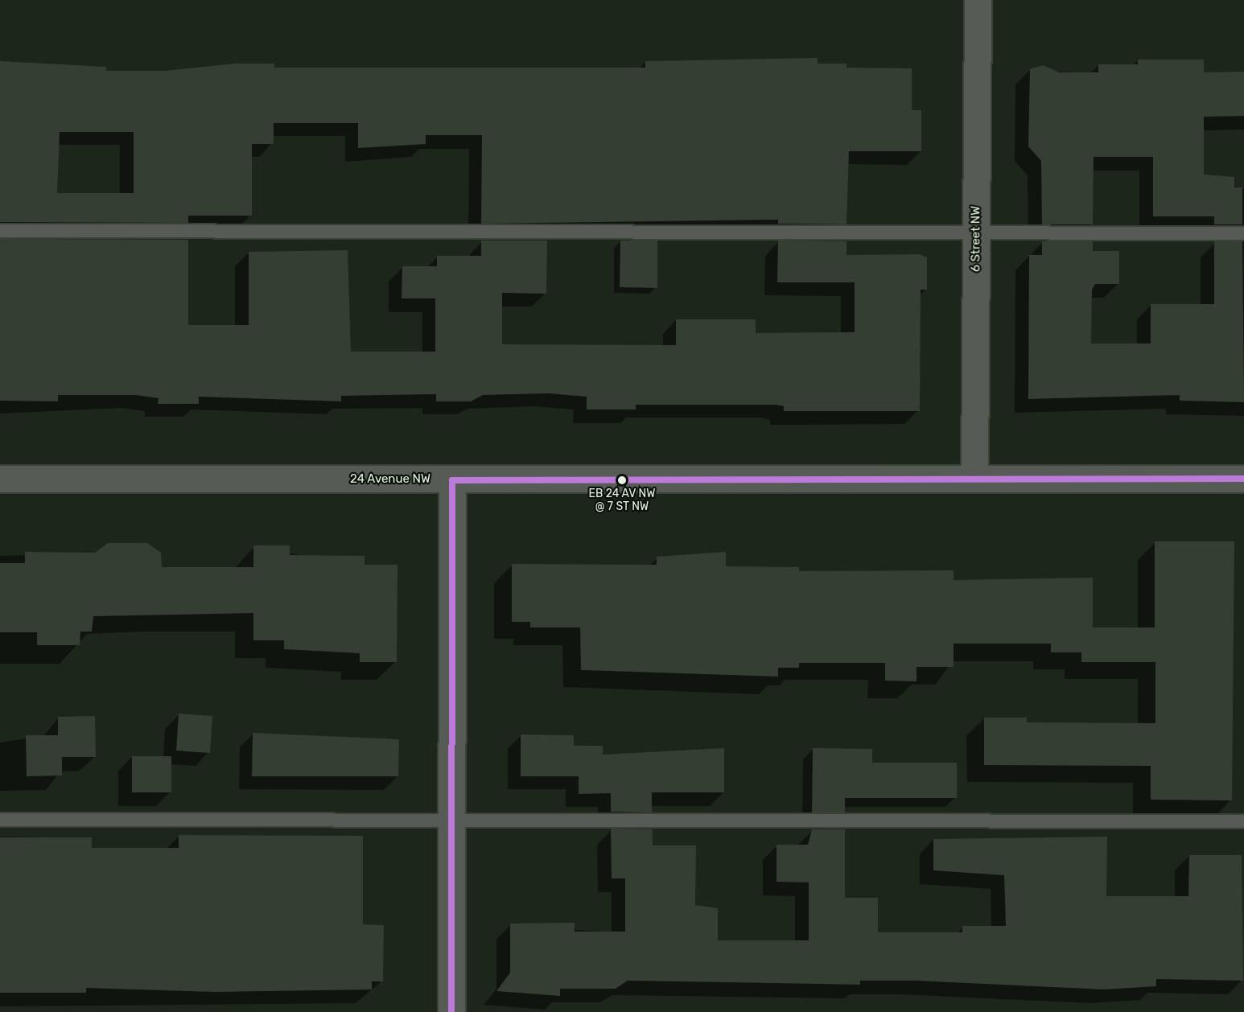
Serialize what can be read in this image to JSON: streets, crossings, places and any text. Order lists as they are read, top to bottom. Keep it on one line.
{"streets":{"street":["6 Street NW","24 Avenue NW"]},"crossings":[["6 Street NW","24 Avenue NW"]],"places":["EB 24 AV NW @ 7 ST NW"]}
